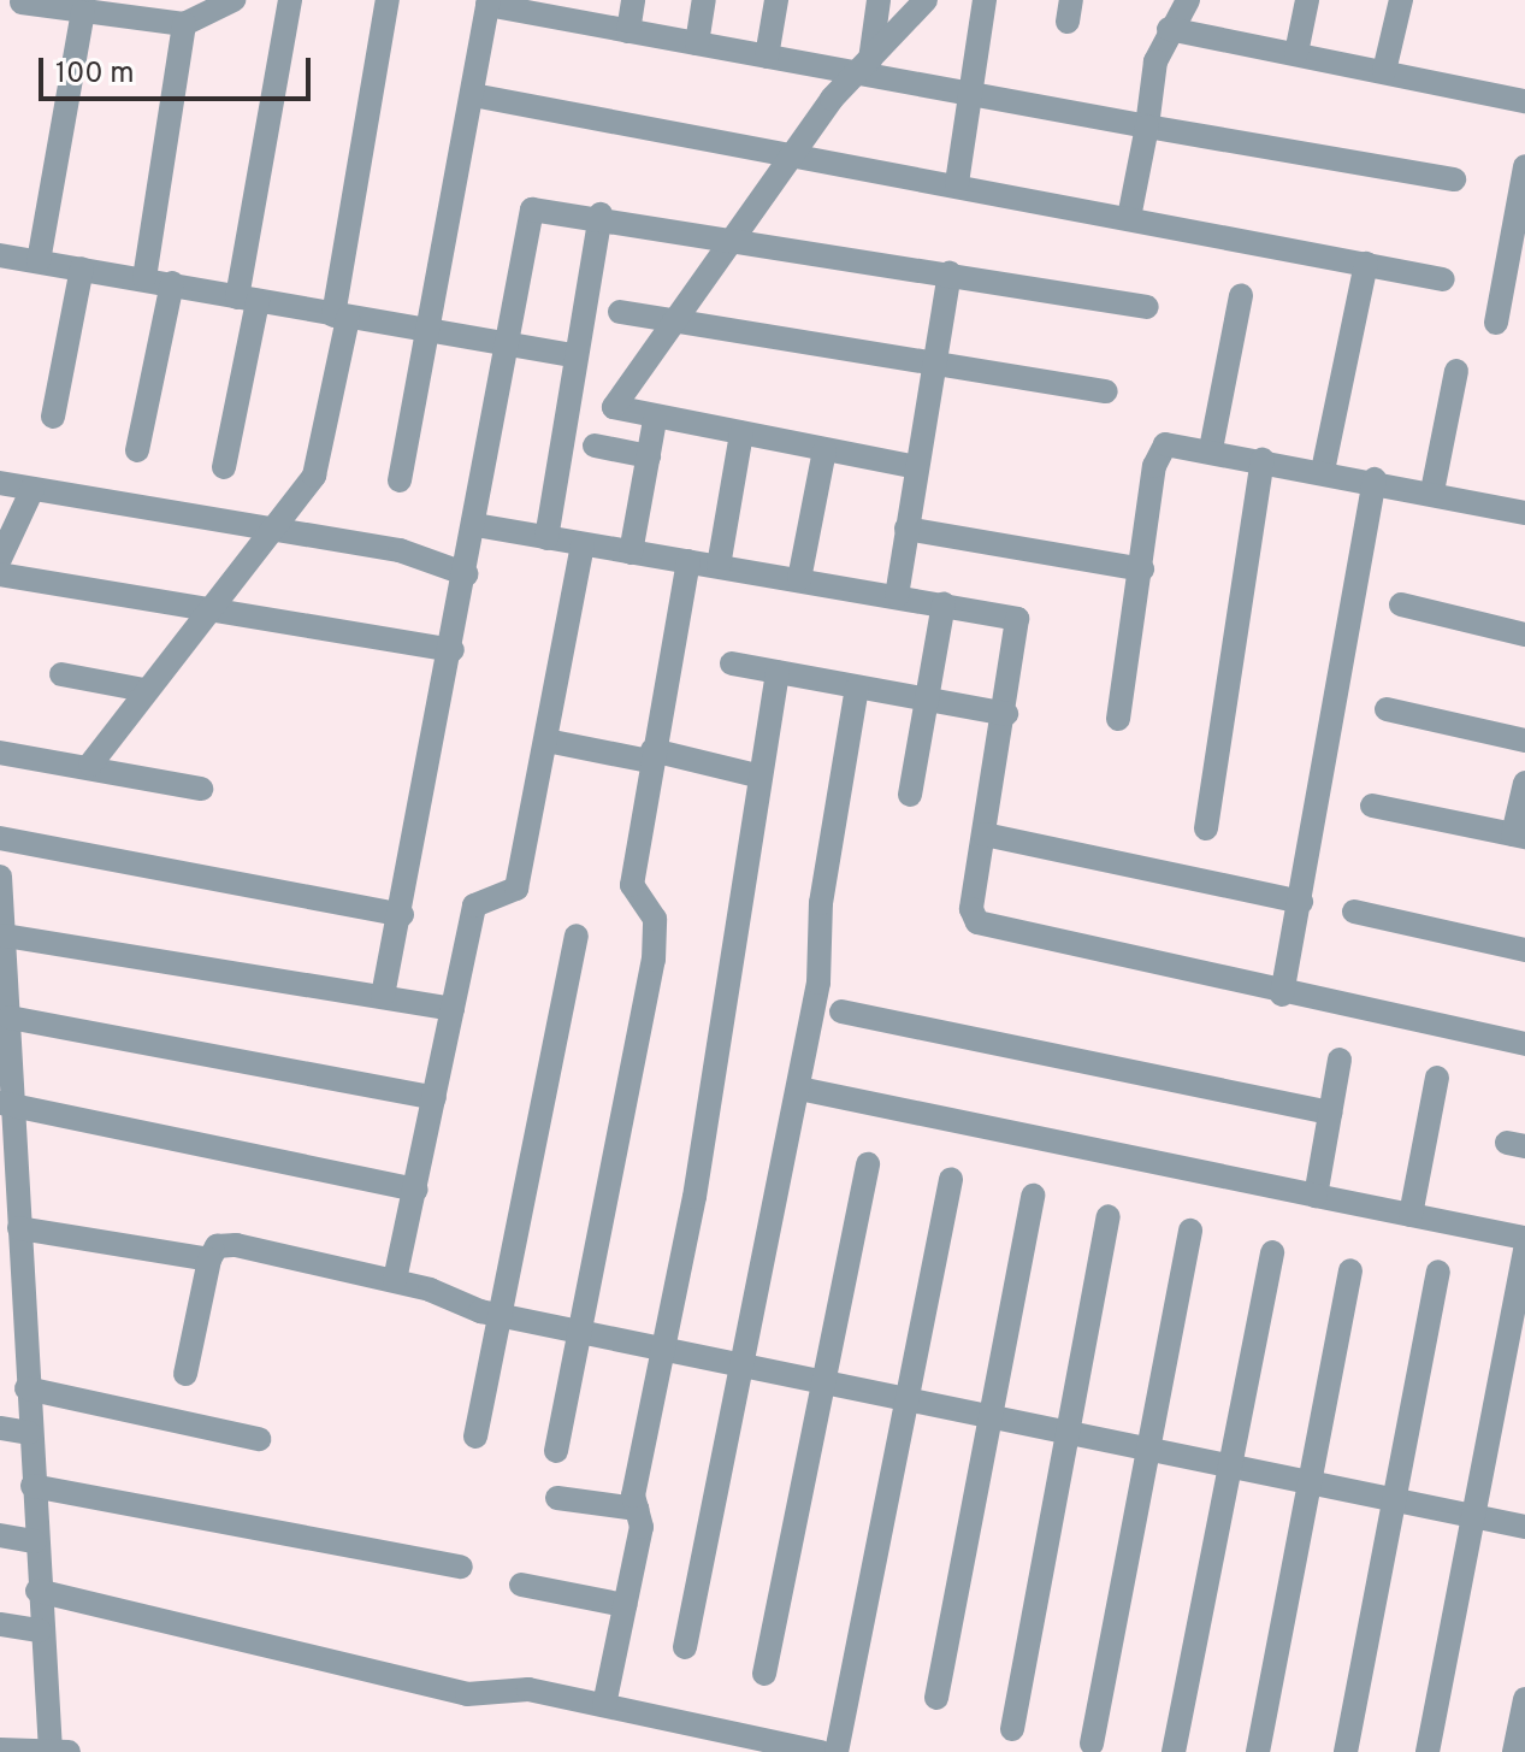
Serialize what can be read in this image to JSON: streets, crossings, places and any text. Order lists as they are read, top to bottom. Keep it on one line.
{"scale_bar":"100 m"}
